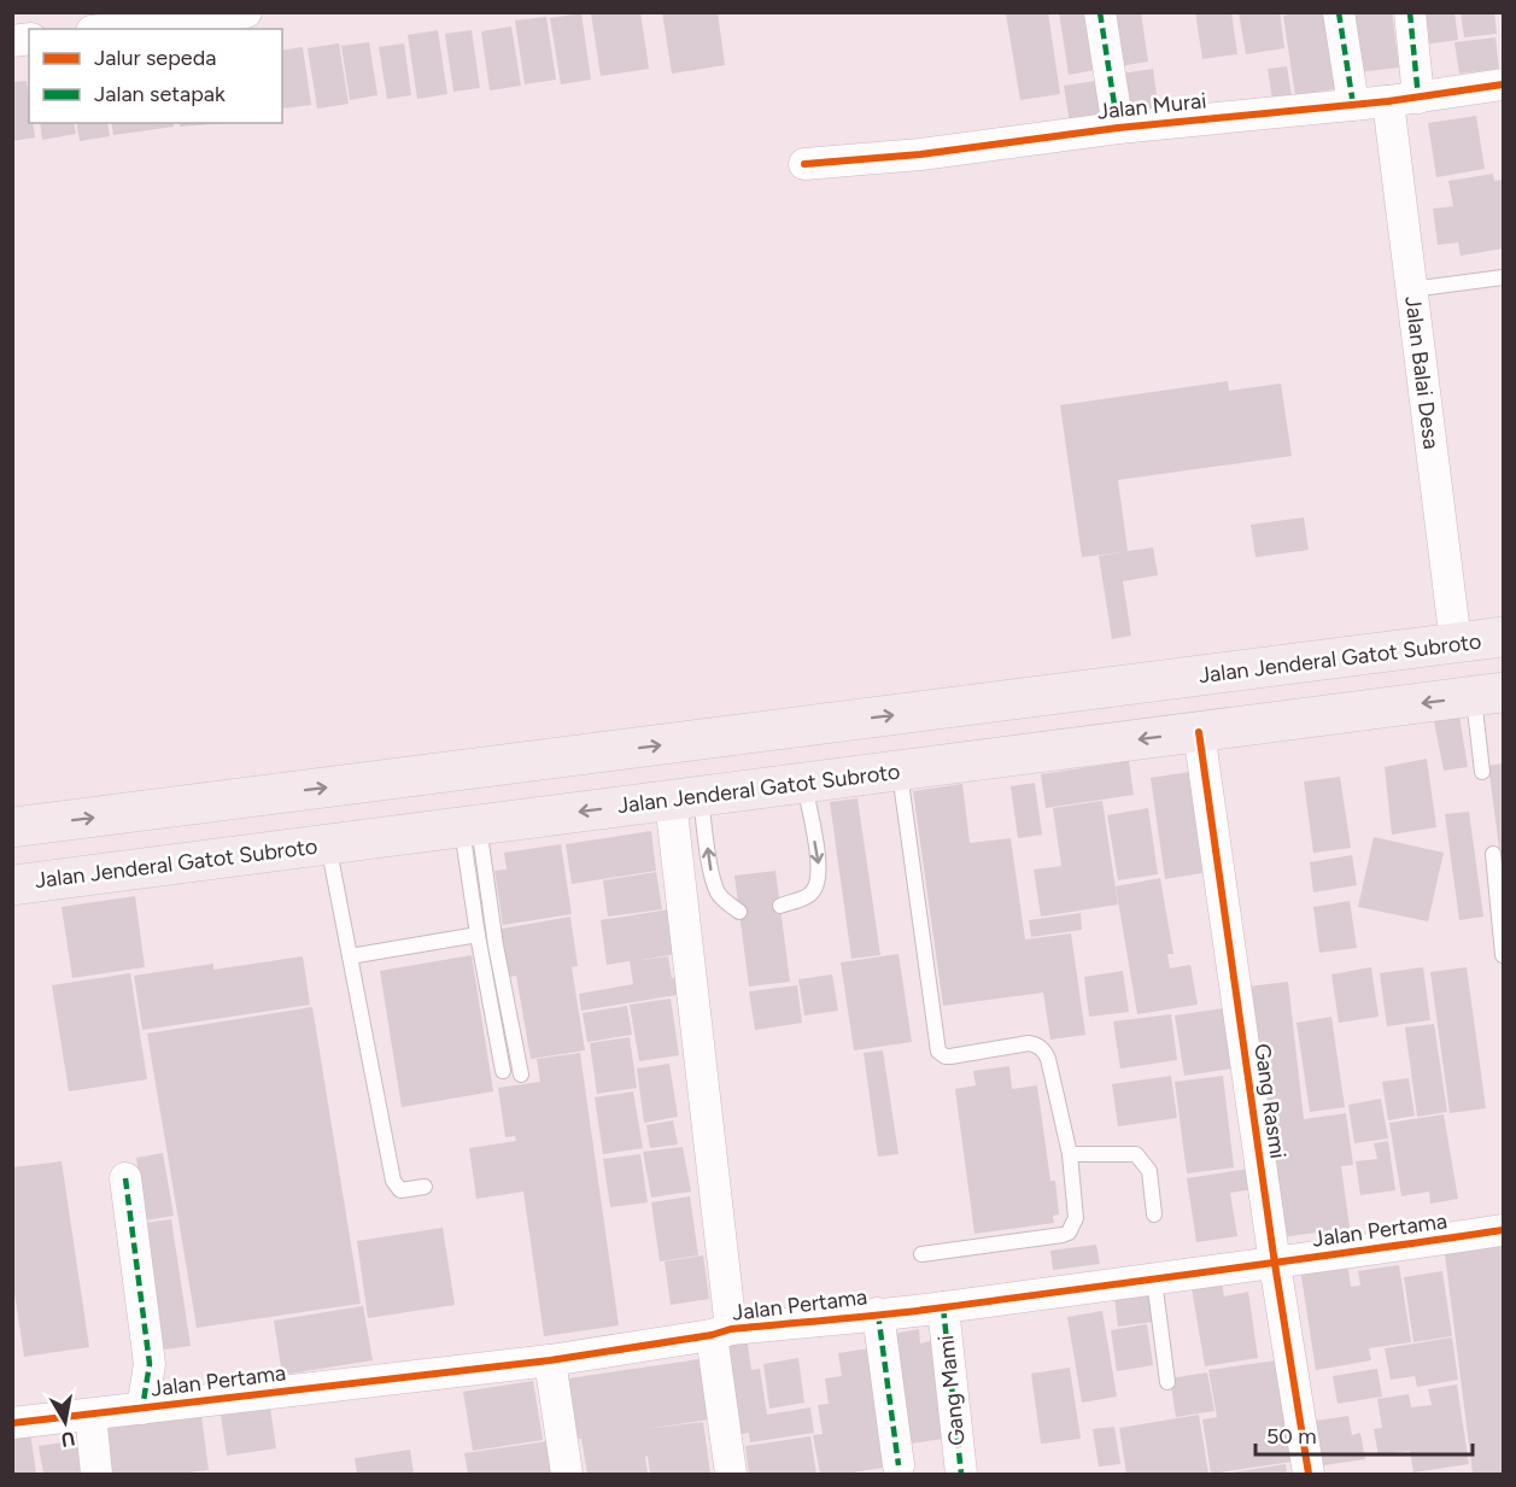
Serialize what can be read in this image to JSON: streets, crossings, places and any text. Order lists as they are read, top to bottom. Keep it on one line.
{"streets":{"main road":["Jalan Jenderal Gatot Subroto"],"street":["Jalan Murai","Jalan Balai Desa","Gang Rasmi","Jalan Pertama","Gang Mami"]},"crossings":[["Jalan Murai","Jalan Balai Desa"],["Jalan Balai Desa","Jalan Jenderal Gatot Subroto"],["Jalan Jenderal Gatot Subroto","Gang Rasmi"],["Gang Rasmi","Jalan Pertama"],["Jalan Pertama","Gang Mami"]],"legend":["Jalur sepeda","Jalan setapak"],"scale_bar":"50 m","north":"bottom"}
